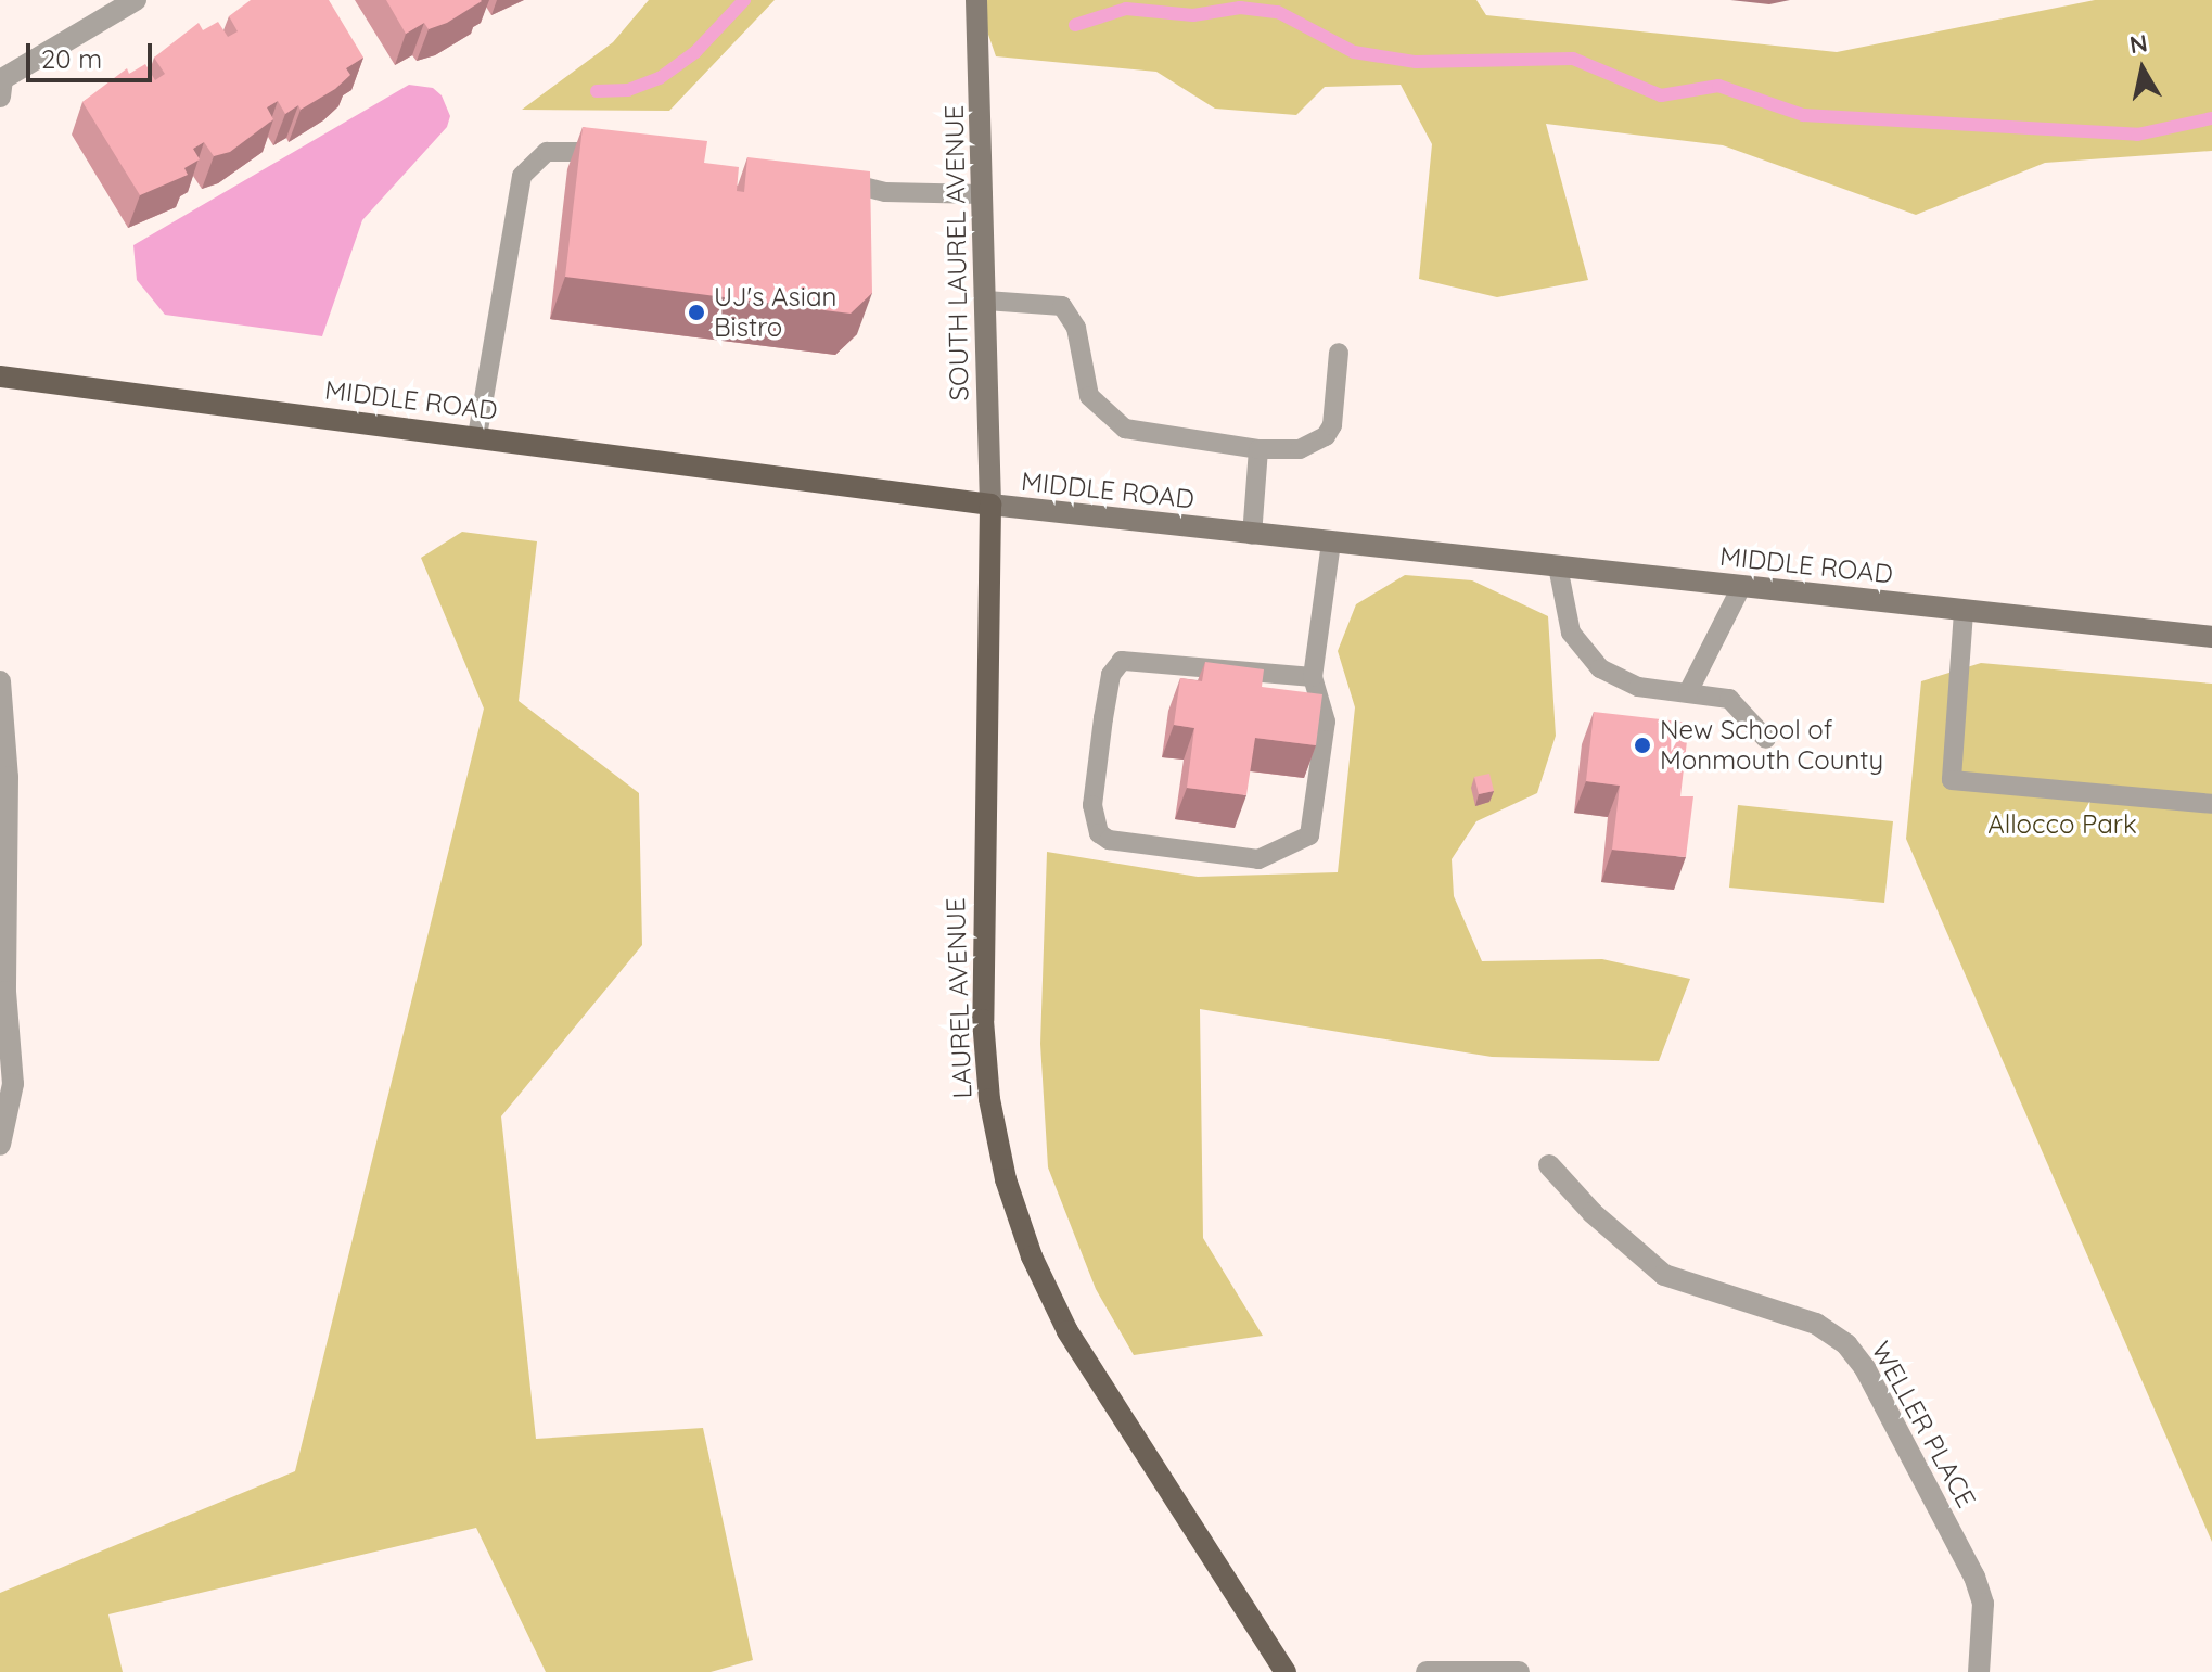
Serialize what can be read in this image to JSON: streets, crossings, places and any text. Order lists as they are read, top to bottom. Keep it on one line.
{"streets":{"main road":["MIDDLE ROAD","LAUREL AVENUE"],"street":["SOUTH LAUREL AVENUE","WELLER PLACE"]},"crossings":[["SOUTH LAUREL AVENUE","MIDDLE ROAD"],["SOUTH LAUREL AVENUE","LAUREL AVENUE"],["MIDDLE ROAD","LAUREL AVENUE"]],"parks":["Allocco Park"],"places":["UJ's Asian Bistro","New School of Monmouth County"],"scale_bar":"20 m","north":"top"}
